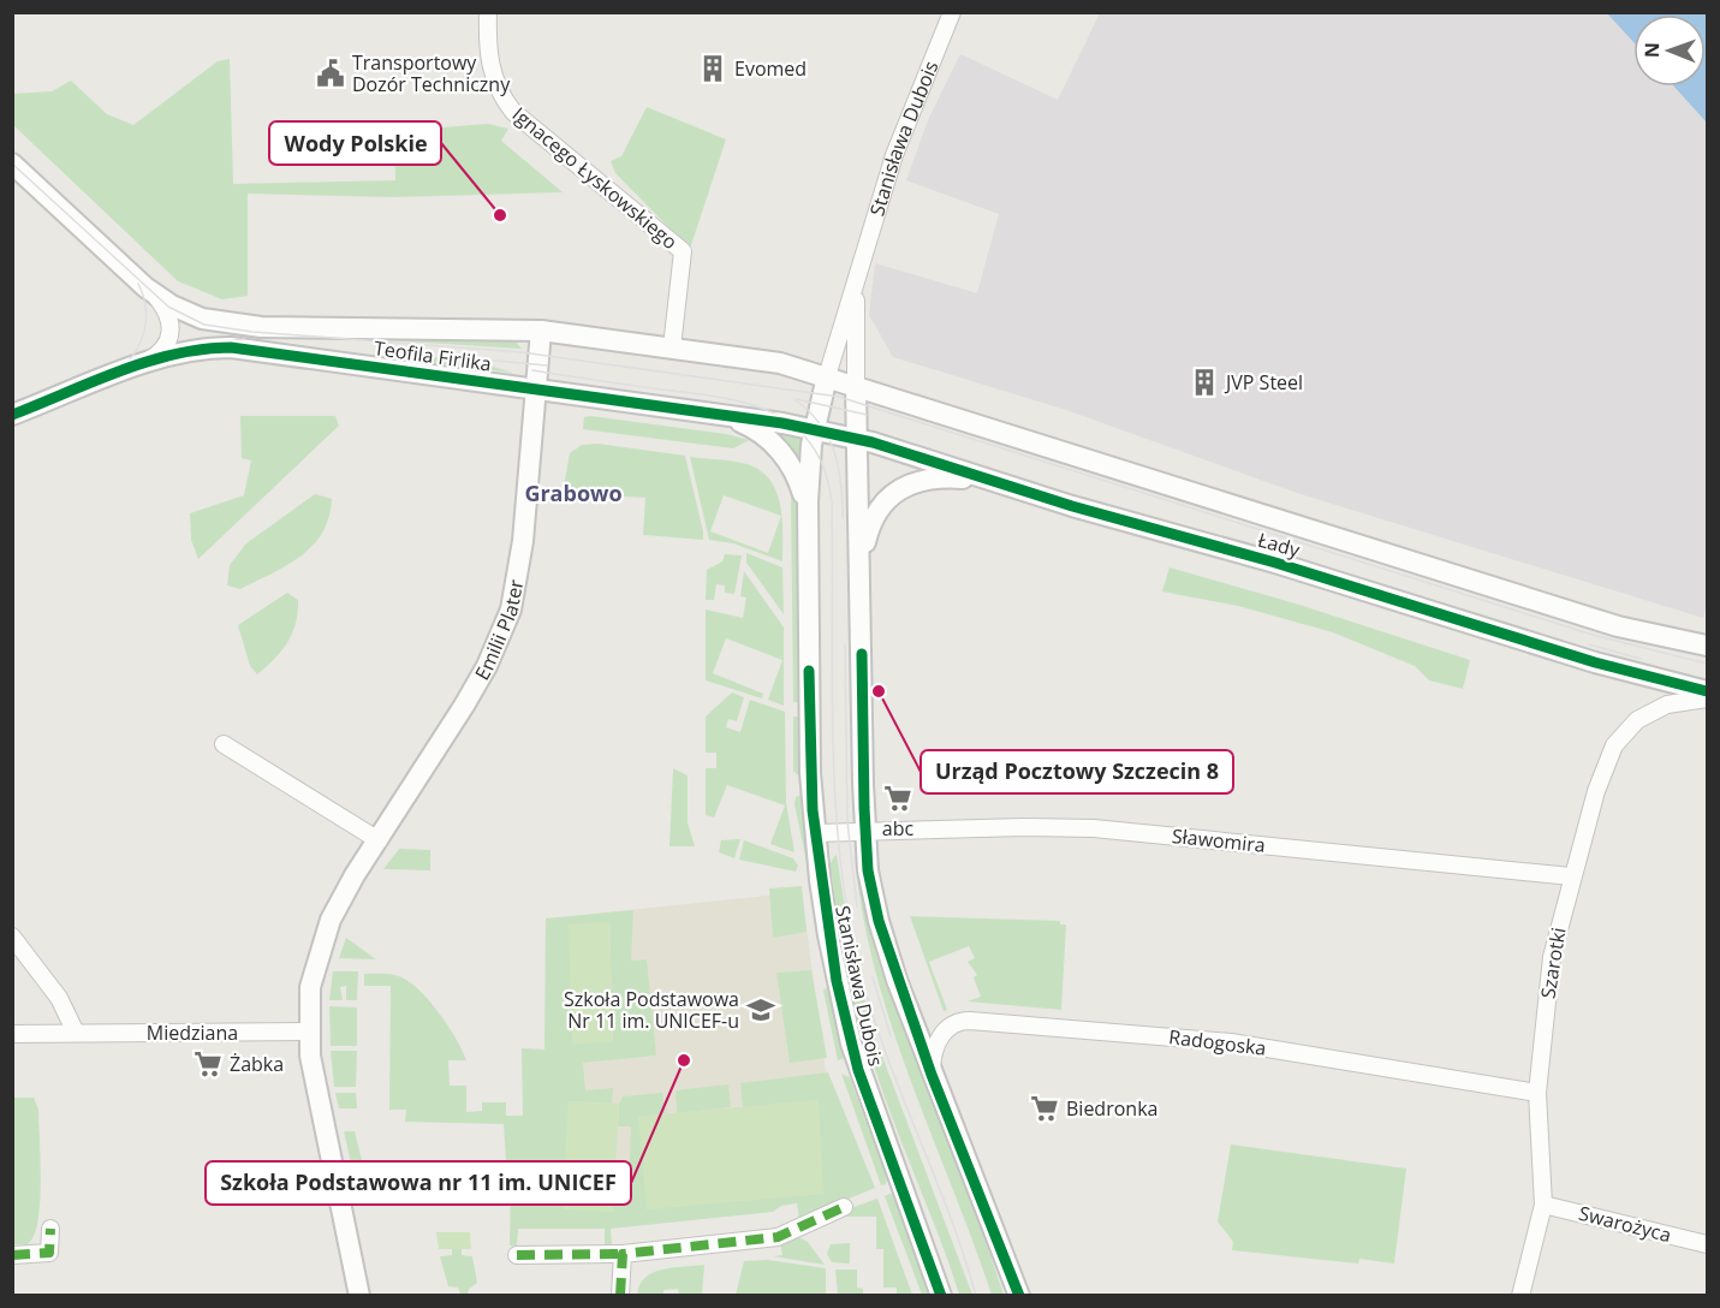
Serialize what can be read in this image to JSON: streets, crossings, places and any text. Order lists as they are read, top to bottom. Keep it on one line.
{"streets":{"street":["Stanisława Dubois","Ignacego Łyskowskiego","Teofila Firlika","Łady","Emilii Plater","Sławomira","Szarotki","Miedziana","Radogoska","Swarożyca"]},"crossings":[["Stanisława Dubois","Teofila Firlika"],["Stanisława Dubois","Łady"],["Stanisława Dubois","Sławomira"],["Stanisława Dubois","Radogoska"],["Ignacego Łyskowskiego","Teofila Firlika"],["Teofila Firlika","Łady"],["Teofila Firlika","Emilii Plater"],["Emilii Plater","Miedziana"],["Sławomira","Szarotki"],["Szarotki","Radogoska"],["Szarotki","Swarożyca"]],"districts":["Grabowo"],"places":{"building":["Evomed","JVP Steel"],"public building":["Transportowy Dozór Techniczny"],"other":["Wody Polskie","Urząd Pocztowy Szczecin 8","Szkoła Podstawowa nr 11 im. UNICEF"],"supermarket":["abc","Żabka","Biedronka"],"school or university":["Szkoła Podstawowa Nr 11 im. UNICEF-u"]},"north":"left"}
